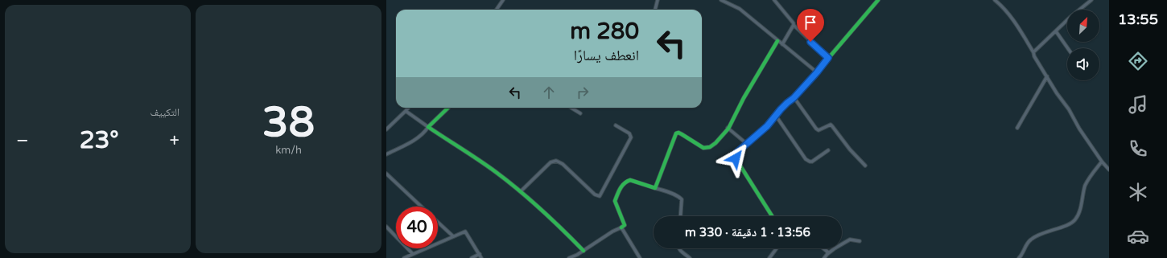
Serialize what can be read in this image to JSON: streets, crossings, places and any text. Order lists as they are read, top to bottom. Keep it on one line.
{"north":"top right","page":{"tabs":"13:55","tile":[["38","km/h"],"التكييف"],"turn":["280 m","انعطف يسارًا"],"heat":["−","23°","+"],"limit":"40","trip":"13:56 · 1 دقيقة · 330 m"}}
